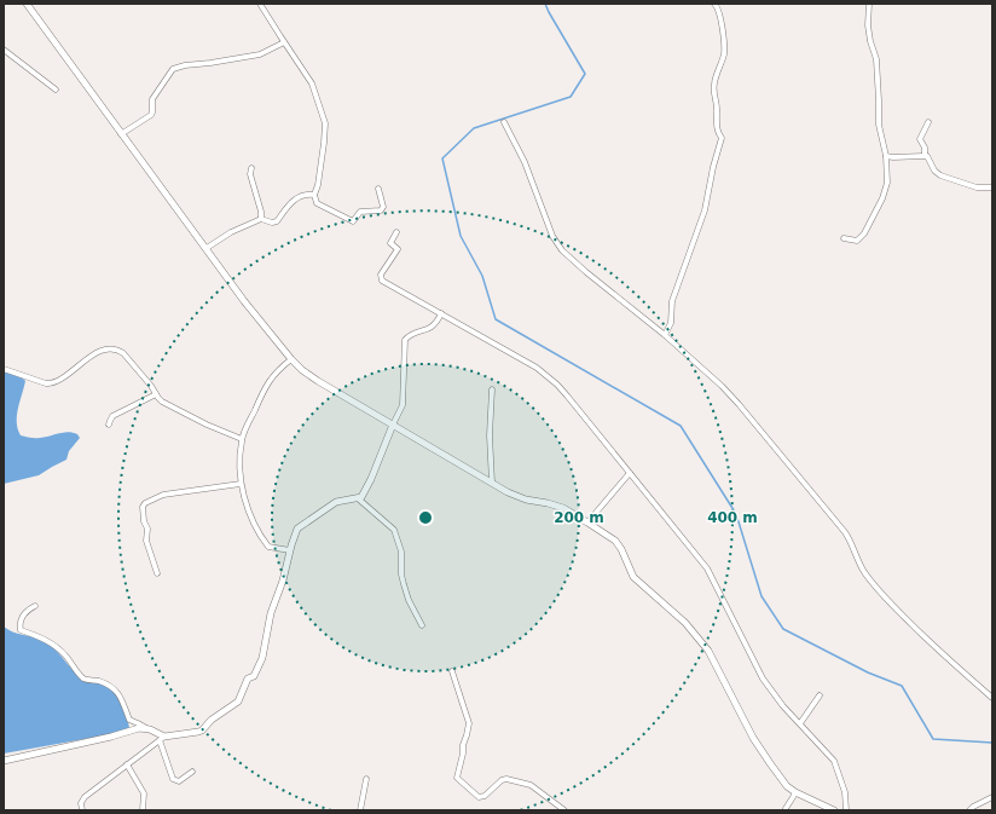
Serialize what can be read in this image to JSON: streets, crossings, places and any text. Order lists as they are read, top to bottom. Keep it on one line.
{"rings":["200 m","400 m"]}
